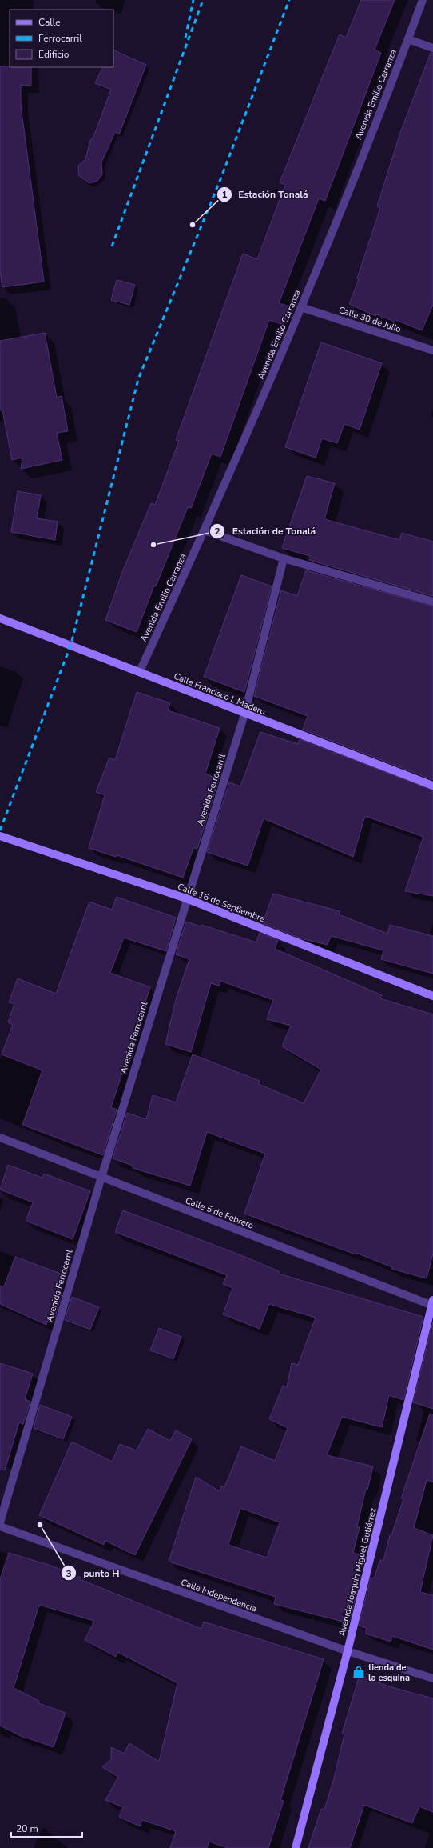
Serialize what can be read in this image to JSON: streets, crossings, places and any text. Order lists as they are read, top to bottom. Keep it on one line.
{"streets":{"main road":["Calle Francisco I. Madero","Calle 16 de Septiembre","Avenida Joaquín Miguel Gutiérrez"],"street":["Avenida Emilio Carranza","Calle 30 de Julio","Avenida Ferrocarril","Calle 5 de Febrero","Calle Independencia"]},"crossings":[["Avenida Emilio Carranza","Calle 30 de Julio"],["Avenida Emilio Carranza","Calle Francisco I. Madero"],["Calle Francisco I. Madero","Avenida Ferrocarril"],["Avenida Ferrocarril","Calle 16 de Septiembre"],["Avenida Ferrocarril","Calle 5 de Febrero"],["Calle 5 de Febrero","Avenida Joaquín Miguel Gutiérrez"],["Avenida Joaquín Miguel Gutiérrez","Calle Independencia"]],"places":{"other":["Estación Tonalá","Estación de Tonalá","punto H"],"shop":["tienda de la esquina"]},"legend":["Calle","Ferrocarril","Edificio"],"scale_bar":"20 m"}
